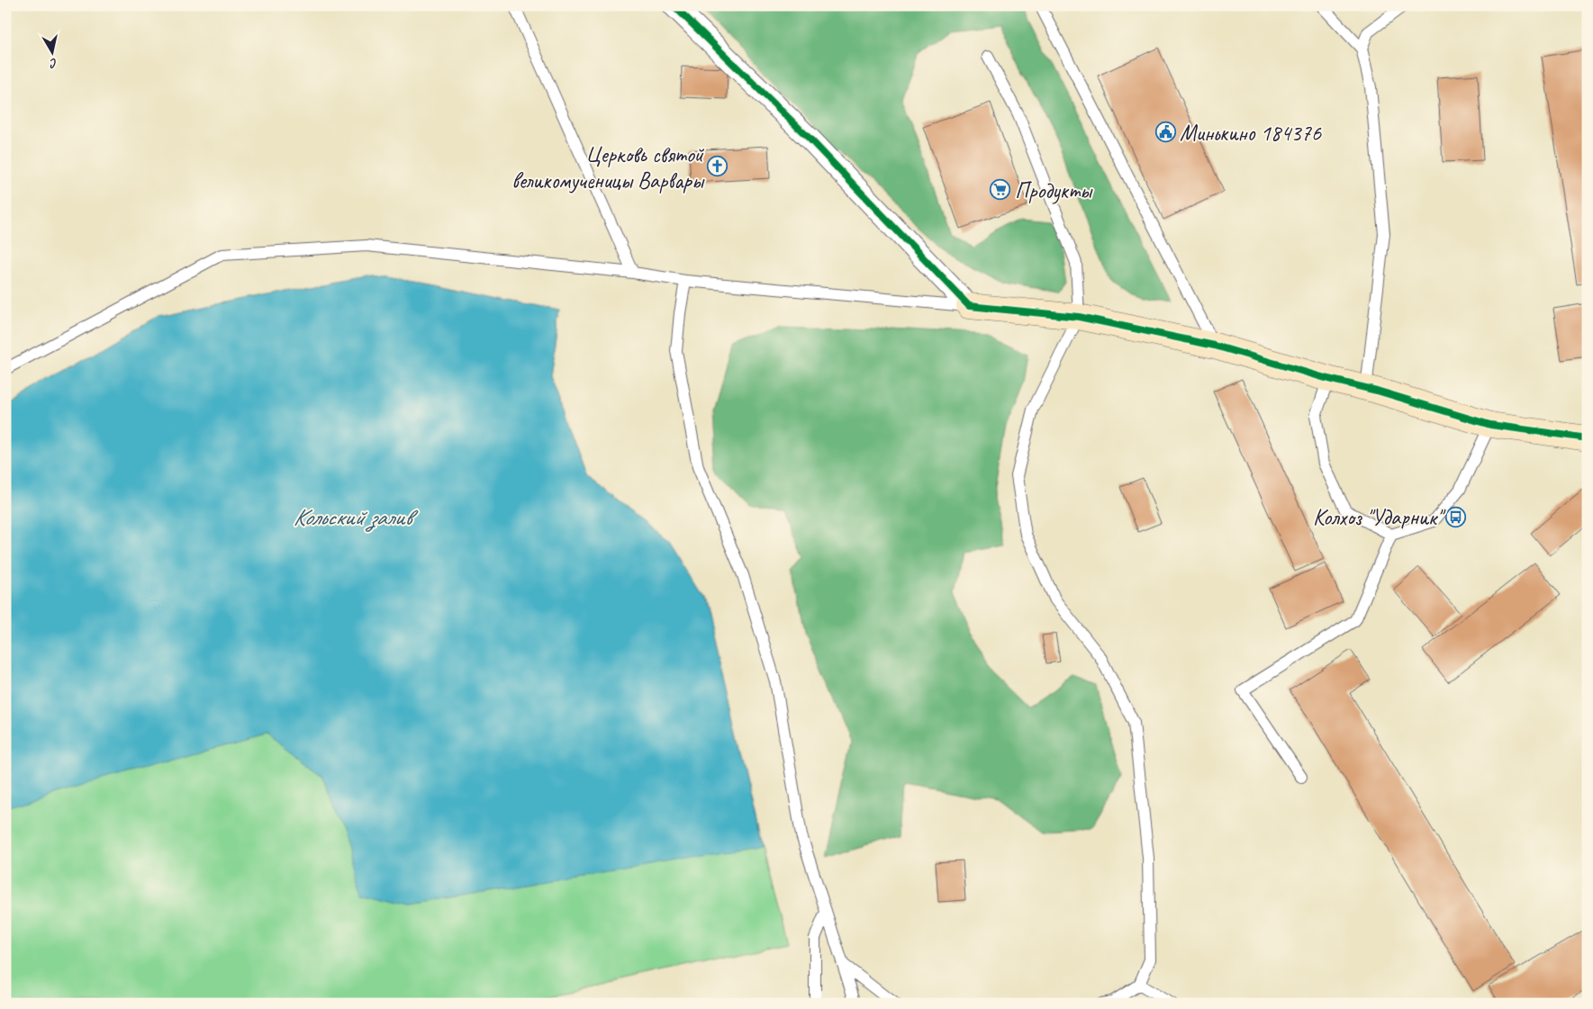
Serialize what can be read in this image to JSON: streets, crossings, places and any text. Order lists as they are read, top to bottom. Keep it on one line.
{"water":["Кольский залив"],"places":{"public building":["Минькино 184376"],"church":["Церковь святой великомученицы Варвары"],"supermarket":["Продукты"],"bus stop":["Колхоз \"Ударник\""]},"north":"bottom"}
